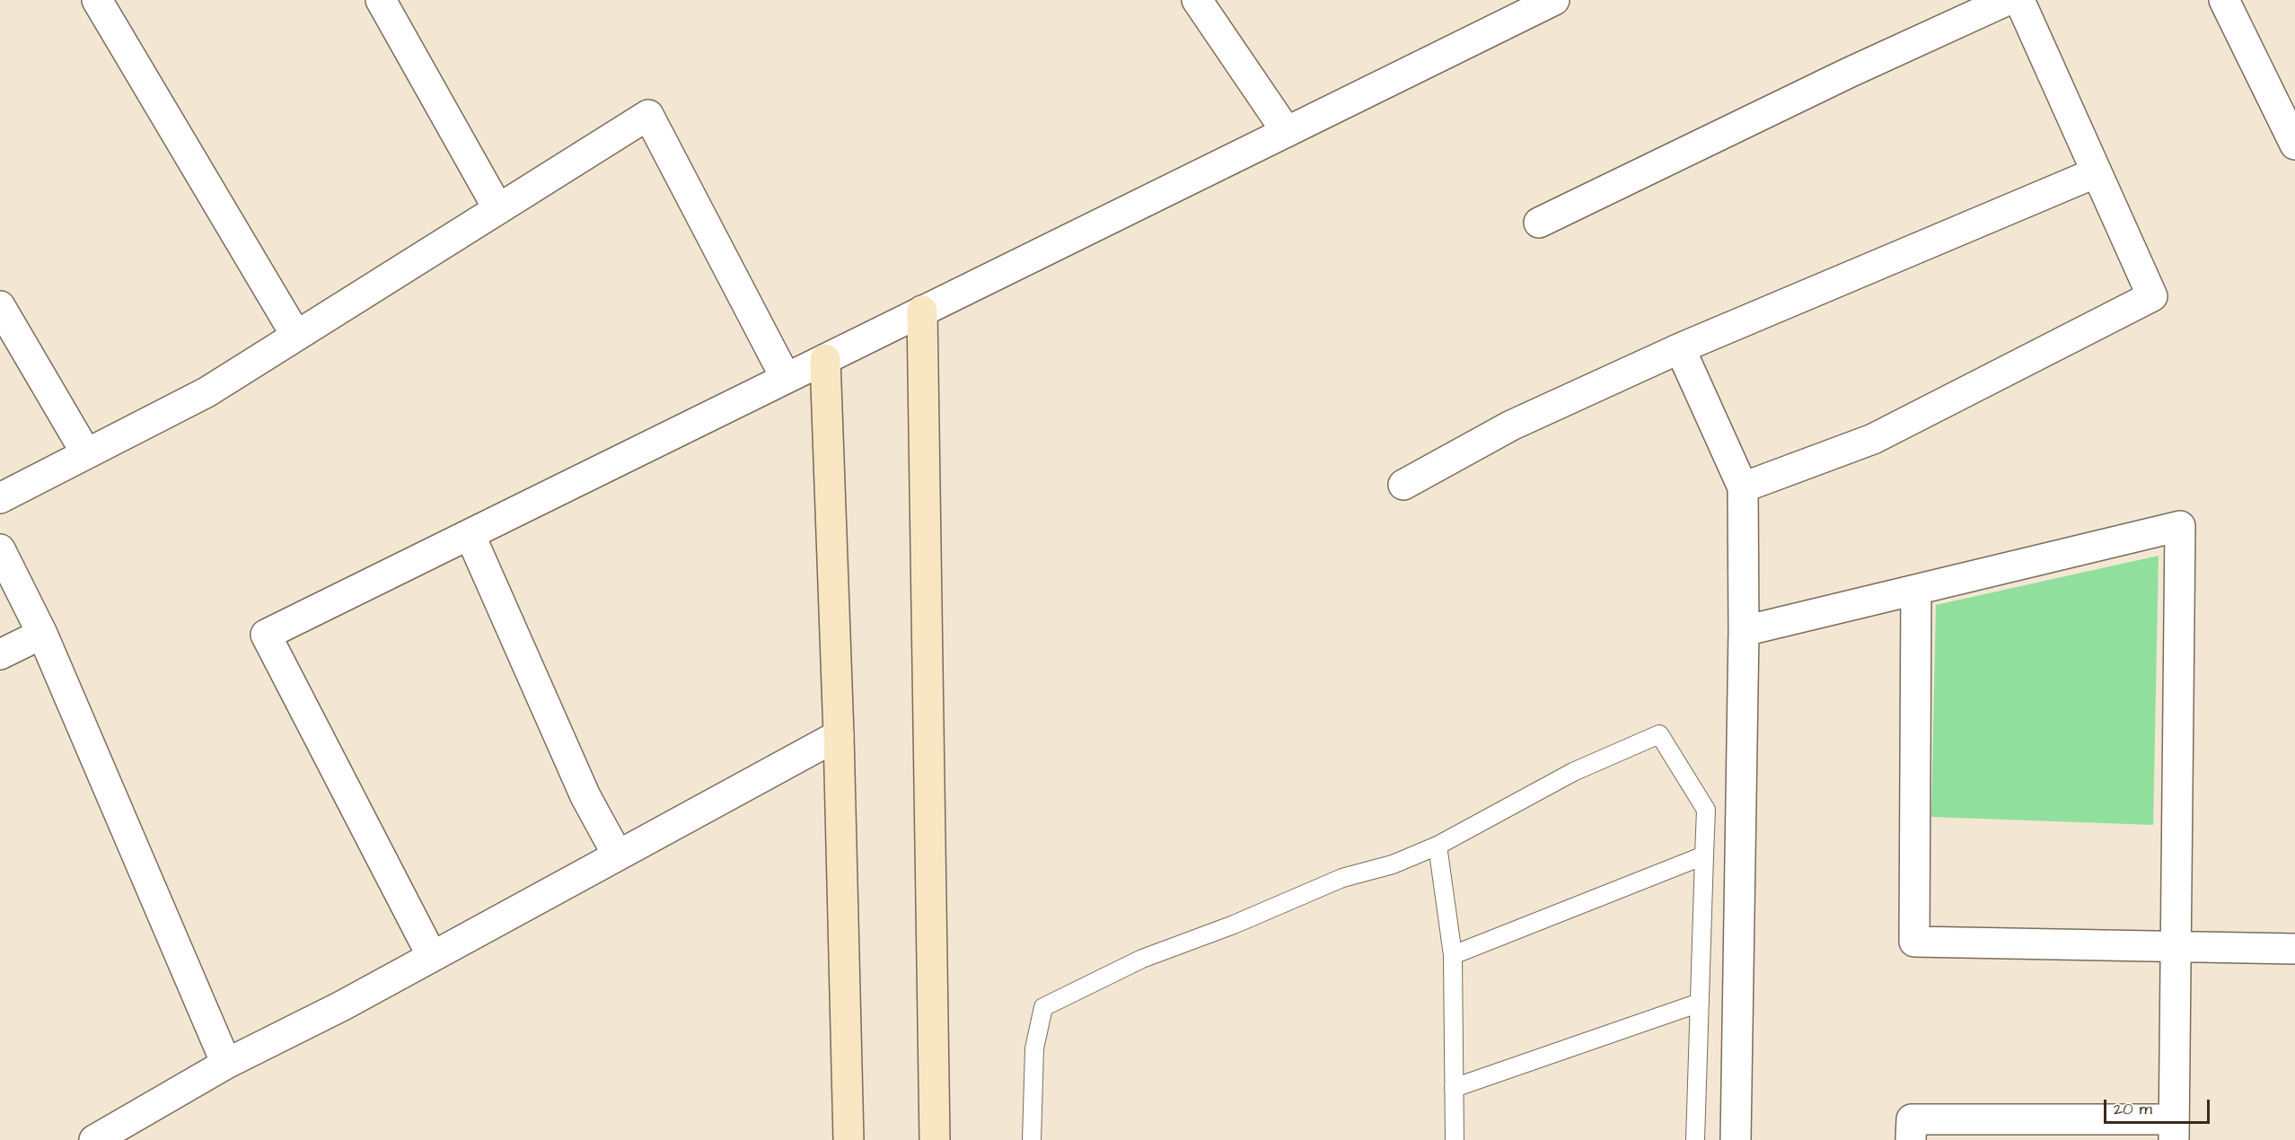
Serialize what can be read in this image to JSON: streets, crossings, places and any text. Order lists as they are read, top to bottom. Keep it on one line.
{"scale_bar":"20 m"}
